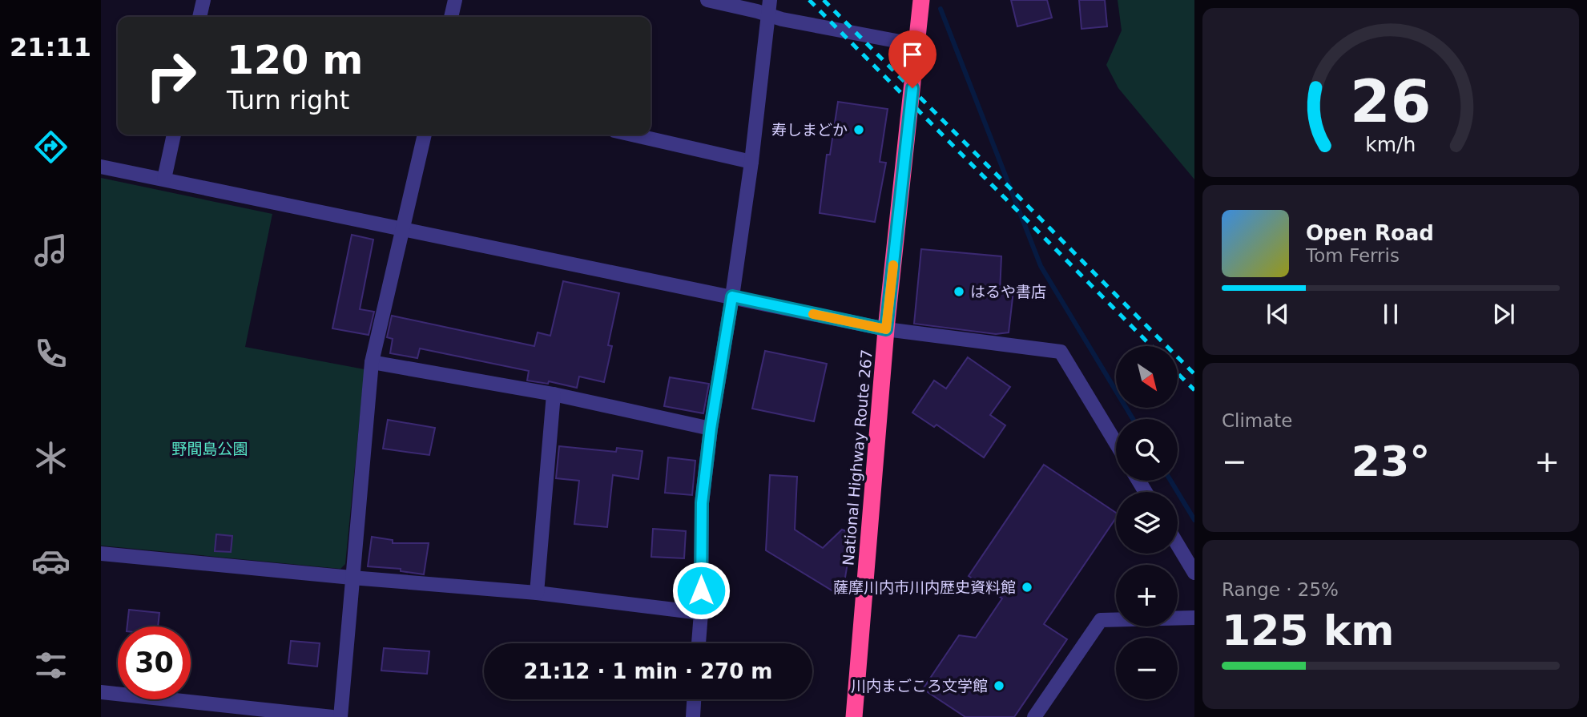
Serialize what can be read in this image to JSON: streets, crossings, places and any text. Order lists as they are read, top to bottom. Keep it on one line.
{"streets":{"highway":["National Highway Route 267"]},"parks":["野間島公園"],"places":["寿しまどか","はるや書店","薩摩川内市川内歴史資料館","川内まごころ文学館"],"north":"bottom right","page":{"tabs":"21:11","turn":["120 m","Turn right"],"song":["Open Road","Tom Ferris"],"map_buttons":["+","−"],"tile":["Climate",["Range · 25%","125 km"]],"heat":["−","23°","+"],"limit":"30","trip":"21:12 · 1 min · 270 m","gauge":["26","km/h"]}}
